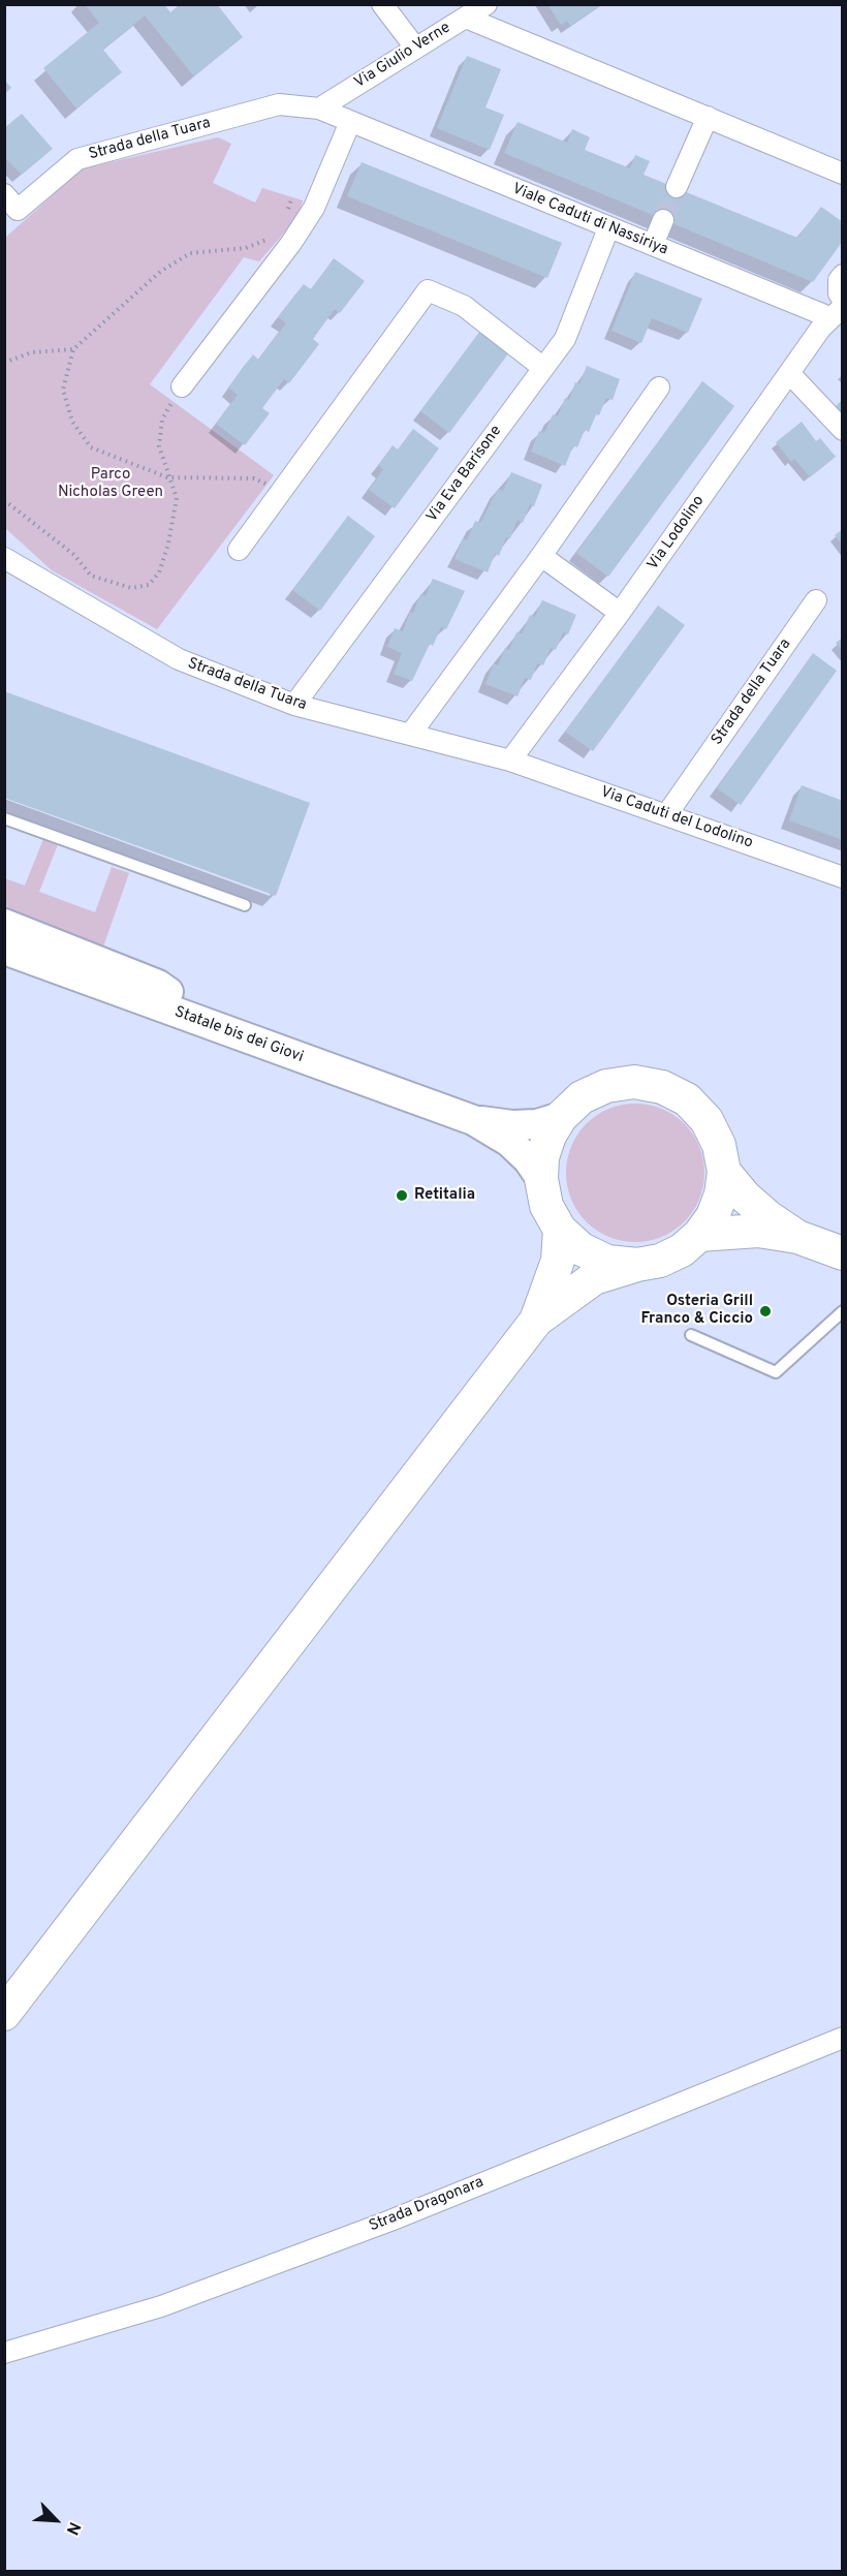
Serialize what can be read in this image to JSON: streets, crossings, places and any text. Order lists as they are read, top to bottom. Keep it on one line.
{"streets":{"main road":["Statale bis dei Giovi"],"street":["Via Giulio Verne","Strada della Tuara","Viale Caduti di Nassiriya","Via Eva Barisone","Via Lodolino","Via Caduti del Lodolino","Strada Dragonara"]},"crossings":[["Via Giulio Verne","Strada della Tuara"],["Via Giulio Verne","Viale Caduti di Nassiriya"],["Strada della Tuara","Viale Caduti di Nassiriya"],["Strada della Tuara","Via Eva Barisone"],["Strada della Tuara","Via Lodolino"],["Strada della Tuara","Via Caduti del Lodolino"],["Viale Caduti di Nassiriya","Via Eva Barisone"],["Viale Caduti di Nassiriya","Via Lodolino"],["Via Lodolino","Via Caduti del Lodolino"]],"parks":["Parco Nicholas Green"],"places":["Retitalia","Osteria Grill Franco & Ciccio"],"north":"bottom right"}
